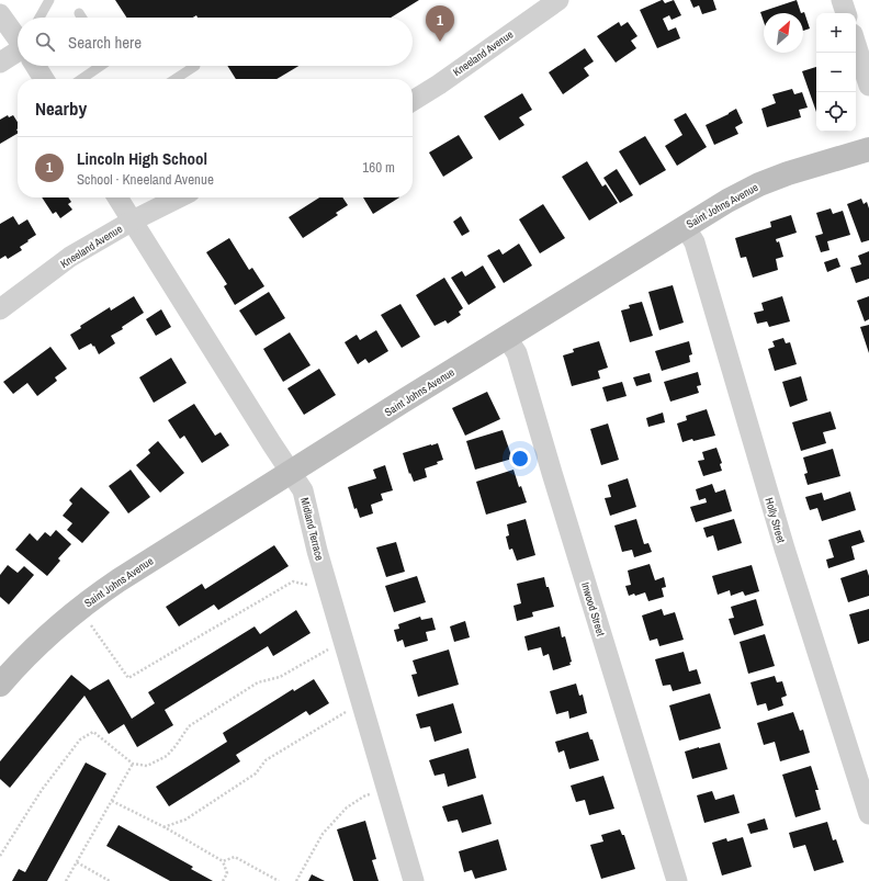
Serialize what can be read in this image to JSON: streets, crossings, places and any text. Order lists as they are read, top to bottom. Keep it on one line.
{"streets":{"street":["Kneeland Avenue","Saint Johns Avenue","Holly Street","Midland Terrace","Inwood Street"]},"crossings":[["Kneeland Avenue","Midland Terrace"],["Saint Johns Avenue","Holly Street"],["Saint Johns Avenue","Midland Terrace"],["Saint Johns Avenue","Inwood Street"]],"north":"top right","page":{"pins":"1","map_buttons":["+","−"],"search":"Search here","heading":"Nearby","list":[{"mark":"1","name":"Lincoln High School","note":"School · Kneeland Avenue","value":"160 m"}]}}
